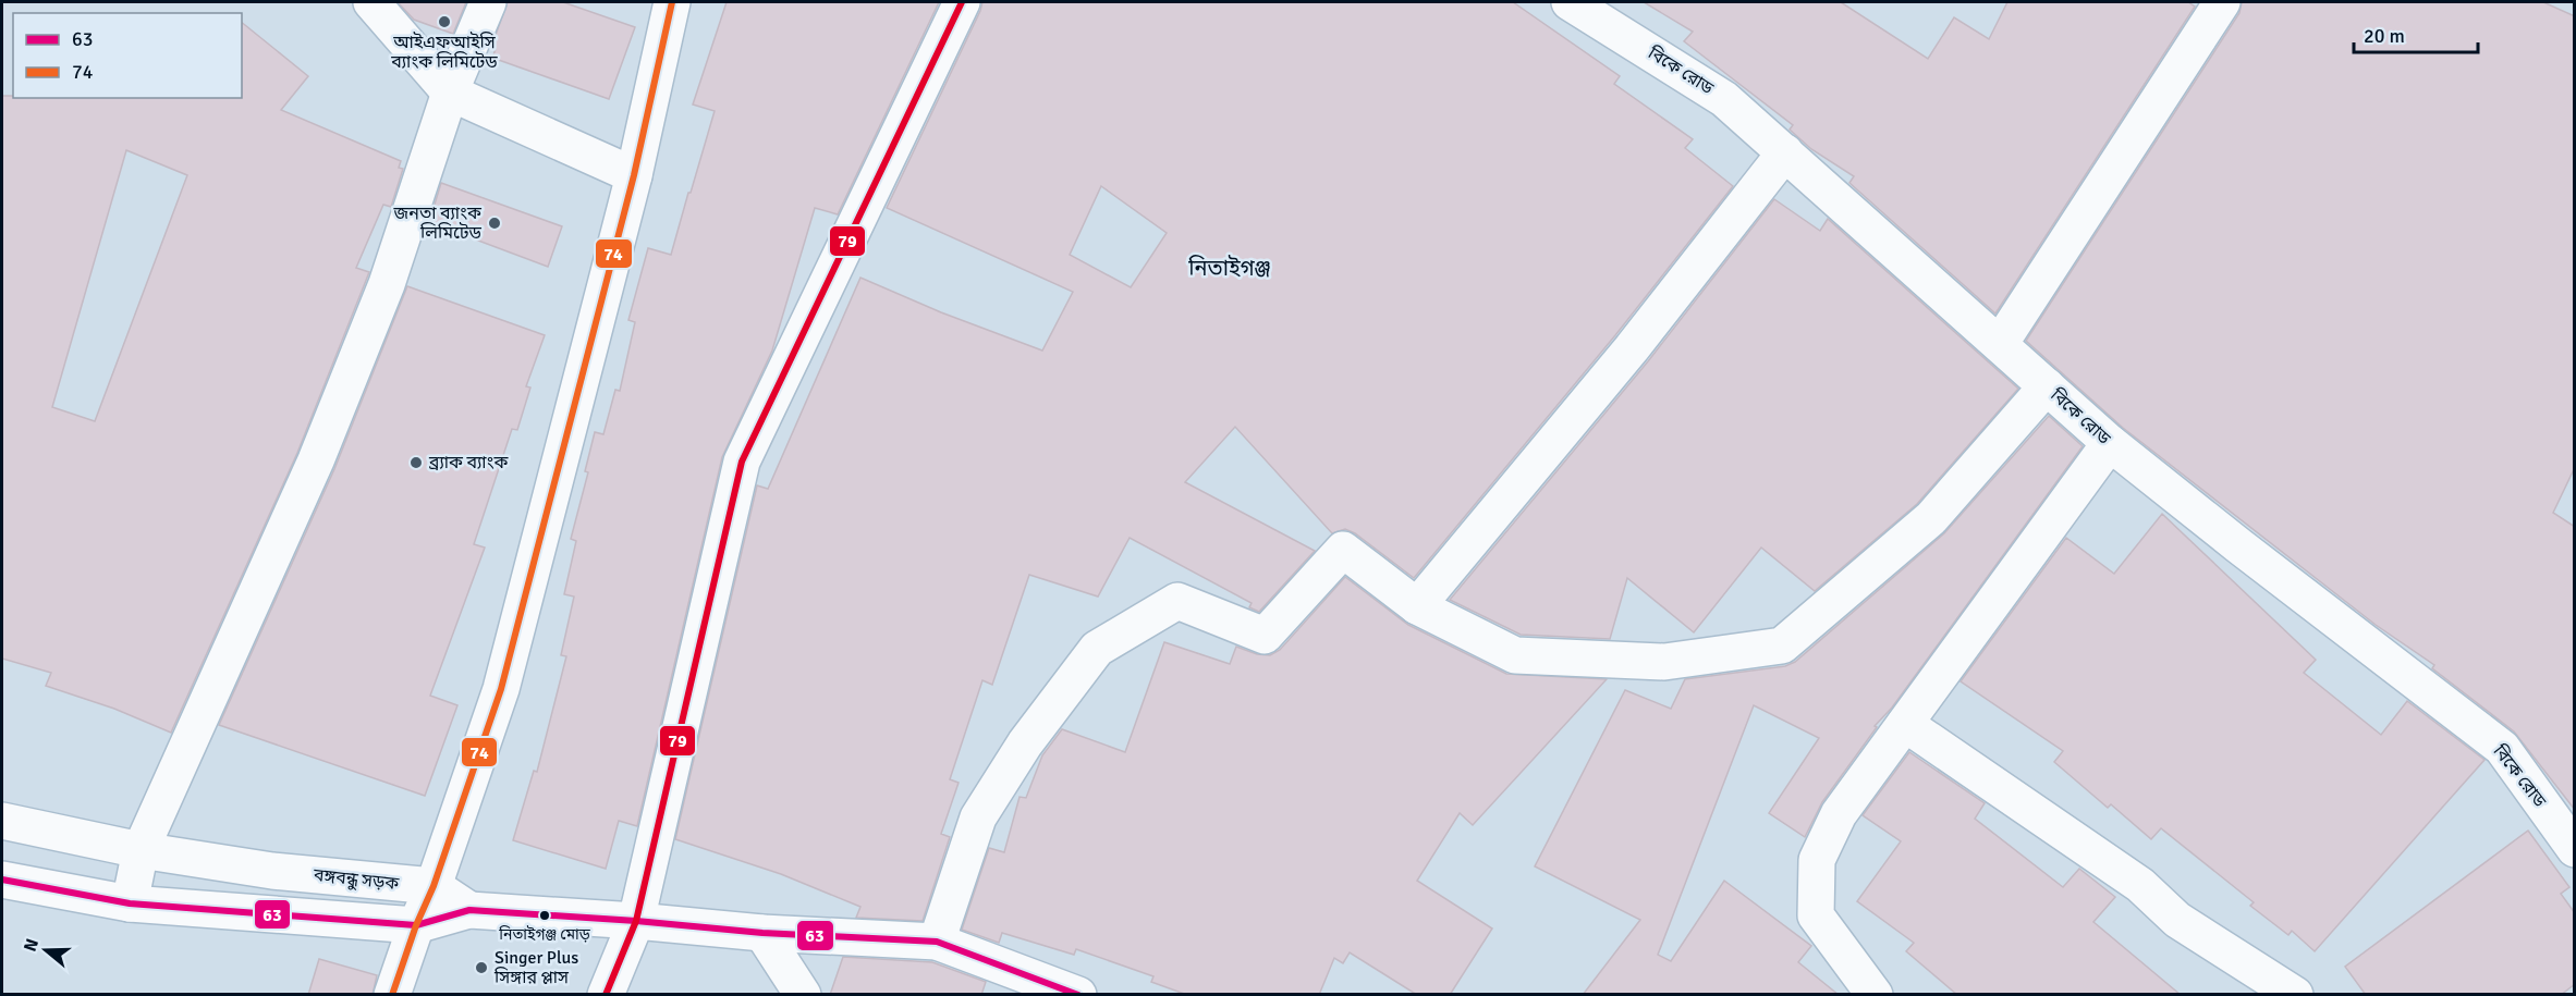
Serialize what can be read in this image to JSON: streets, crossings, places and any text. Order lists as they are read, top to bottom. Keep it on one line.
{"streets":{"street":["বিকে রোড","বঙ্গবন্ধু সড়ক"]},"districts":["নিতাইগঞ্জ"],"places":["আইএফআইসি ব্যাংক লিমিটেড","জনতা ব্যাংক লিমিটেড","ব্র্যাক ব্যাংক","নিতাইগঞ্জ মোড়","Singer Plus সিঙ্গার প্লাস"],"lines":["transit line 74","transit line 79","transit line 63"],"legend":["63","74"],"scale_bar":"20 m","north":"left"}
